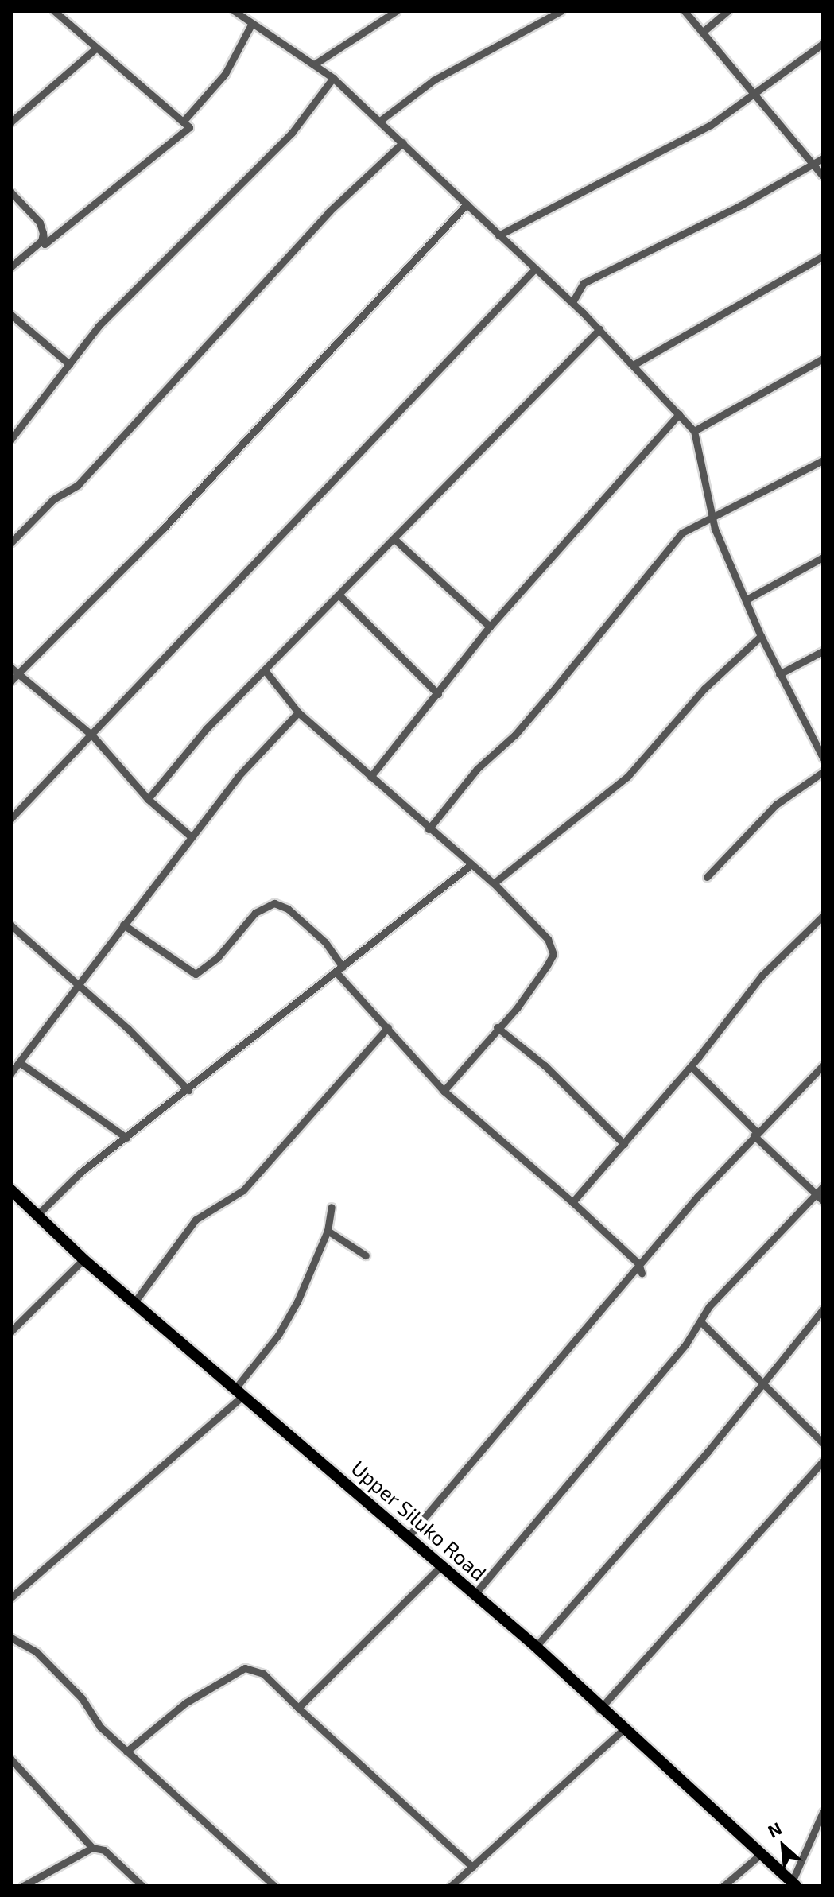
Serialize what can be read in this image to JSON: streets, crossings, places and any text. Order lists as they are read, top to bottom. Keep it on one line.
{"streets":{"main road":["Upper Siluko Road"]},"north":"top left"}
